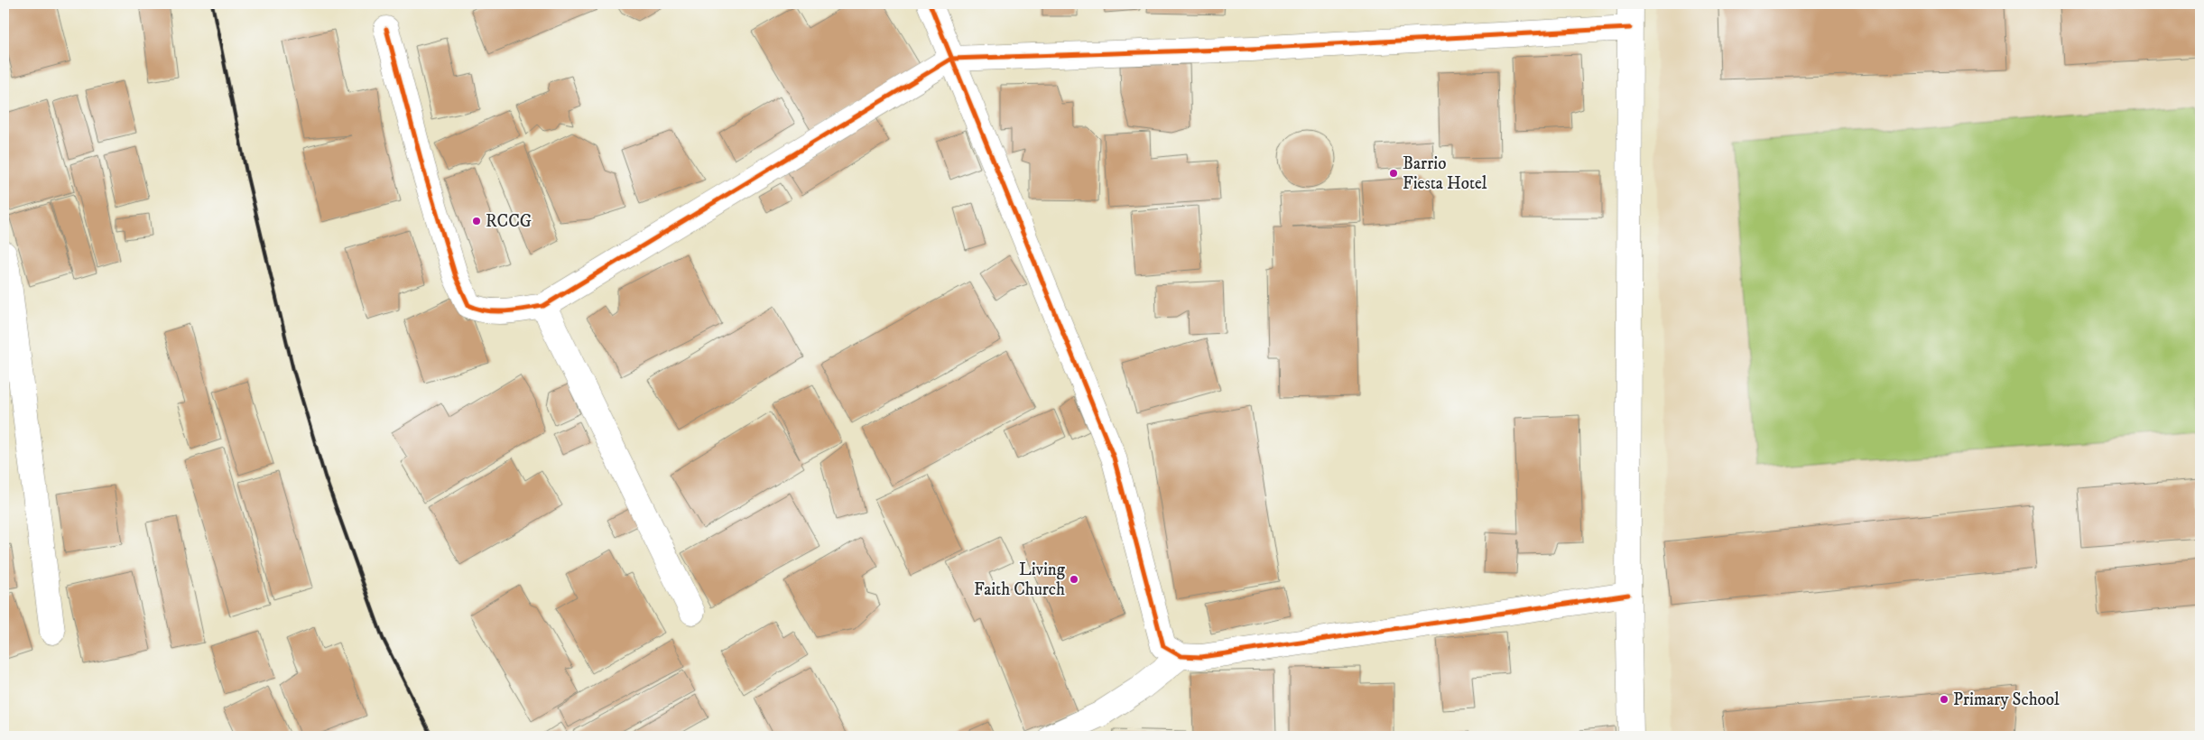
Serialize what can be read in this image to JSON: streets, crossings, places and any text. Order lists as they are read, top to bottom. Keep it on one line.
{"places":["Barrio Fiesta Hotel","RCCG","Living Faith Church","Primary School"]}
